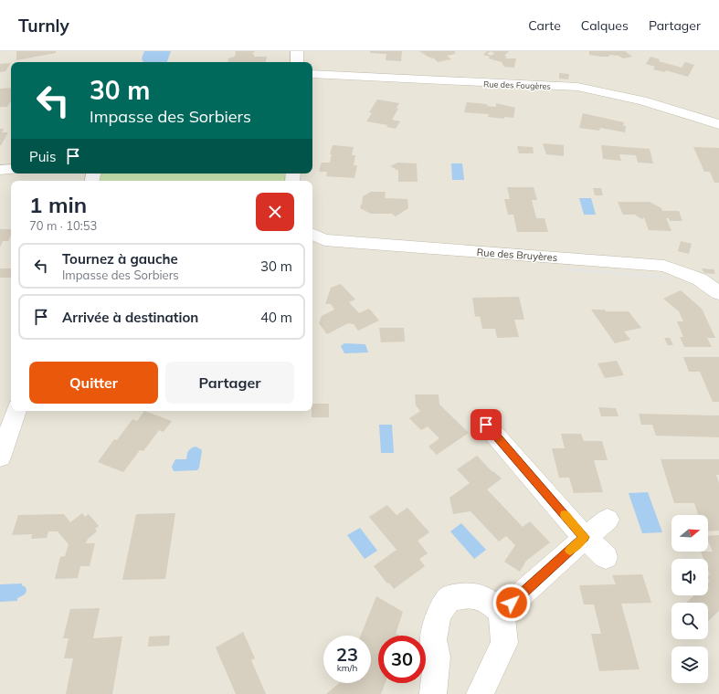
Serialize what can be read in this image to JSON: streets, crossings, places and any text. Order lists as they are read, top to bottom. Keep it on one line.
{"streets":{"street":["Rue des Fougères","Rue des Bruyères"]},"north":"right","page":{"header":"Turnly","nav":["Carte","Calques","Partager"],"turn":["30 m","Impasse des Sorbiers"],"then":"Puis","heading":["1 min","70 m · 10:53"],"list":[{"name":"Tournez à gauche","note":"Impasse des Sorbiers","value":"30 m"},{"name":"Arrivée à destination","value":"40 m"}],"buttons":["Quitter","Partager"],"speed":"23 km/h","limit":"30"}}
